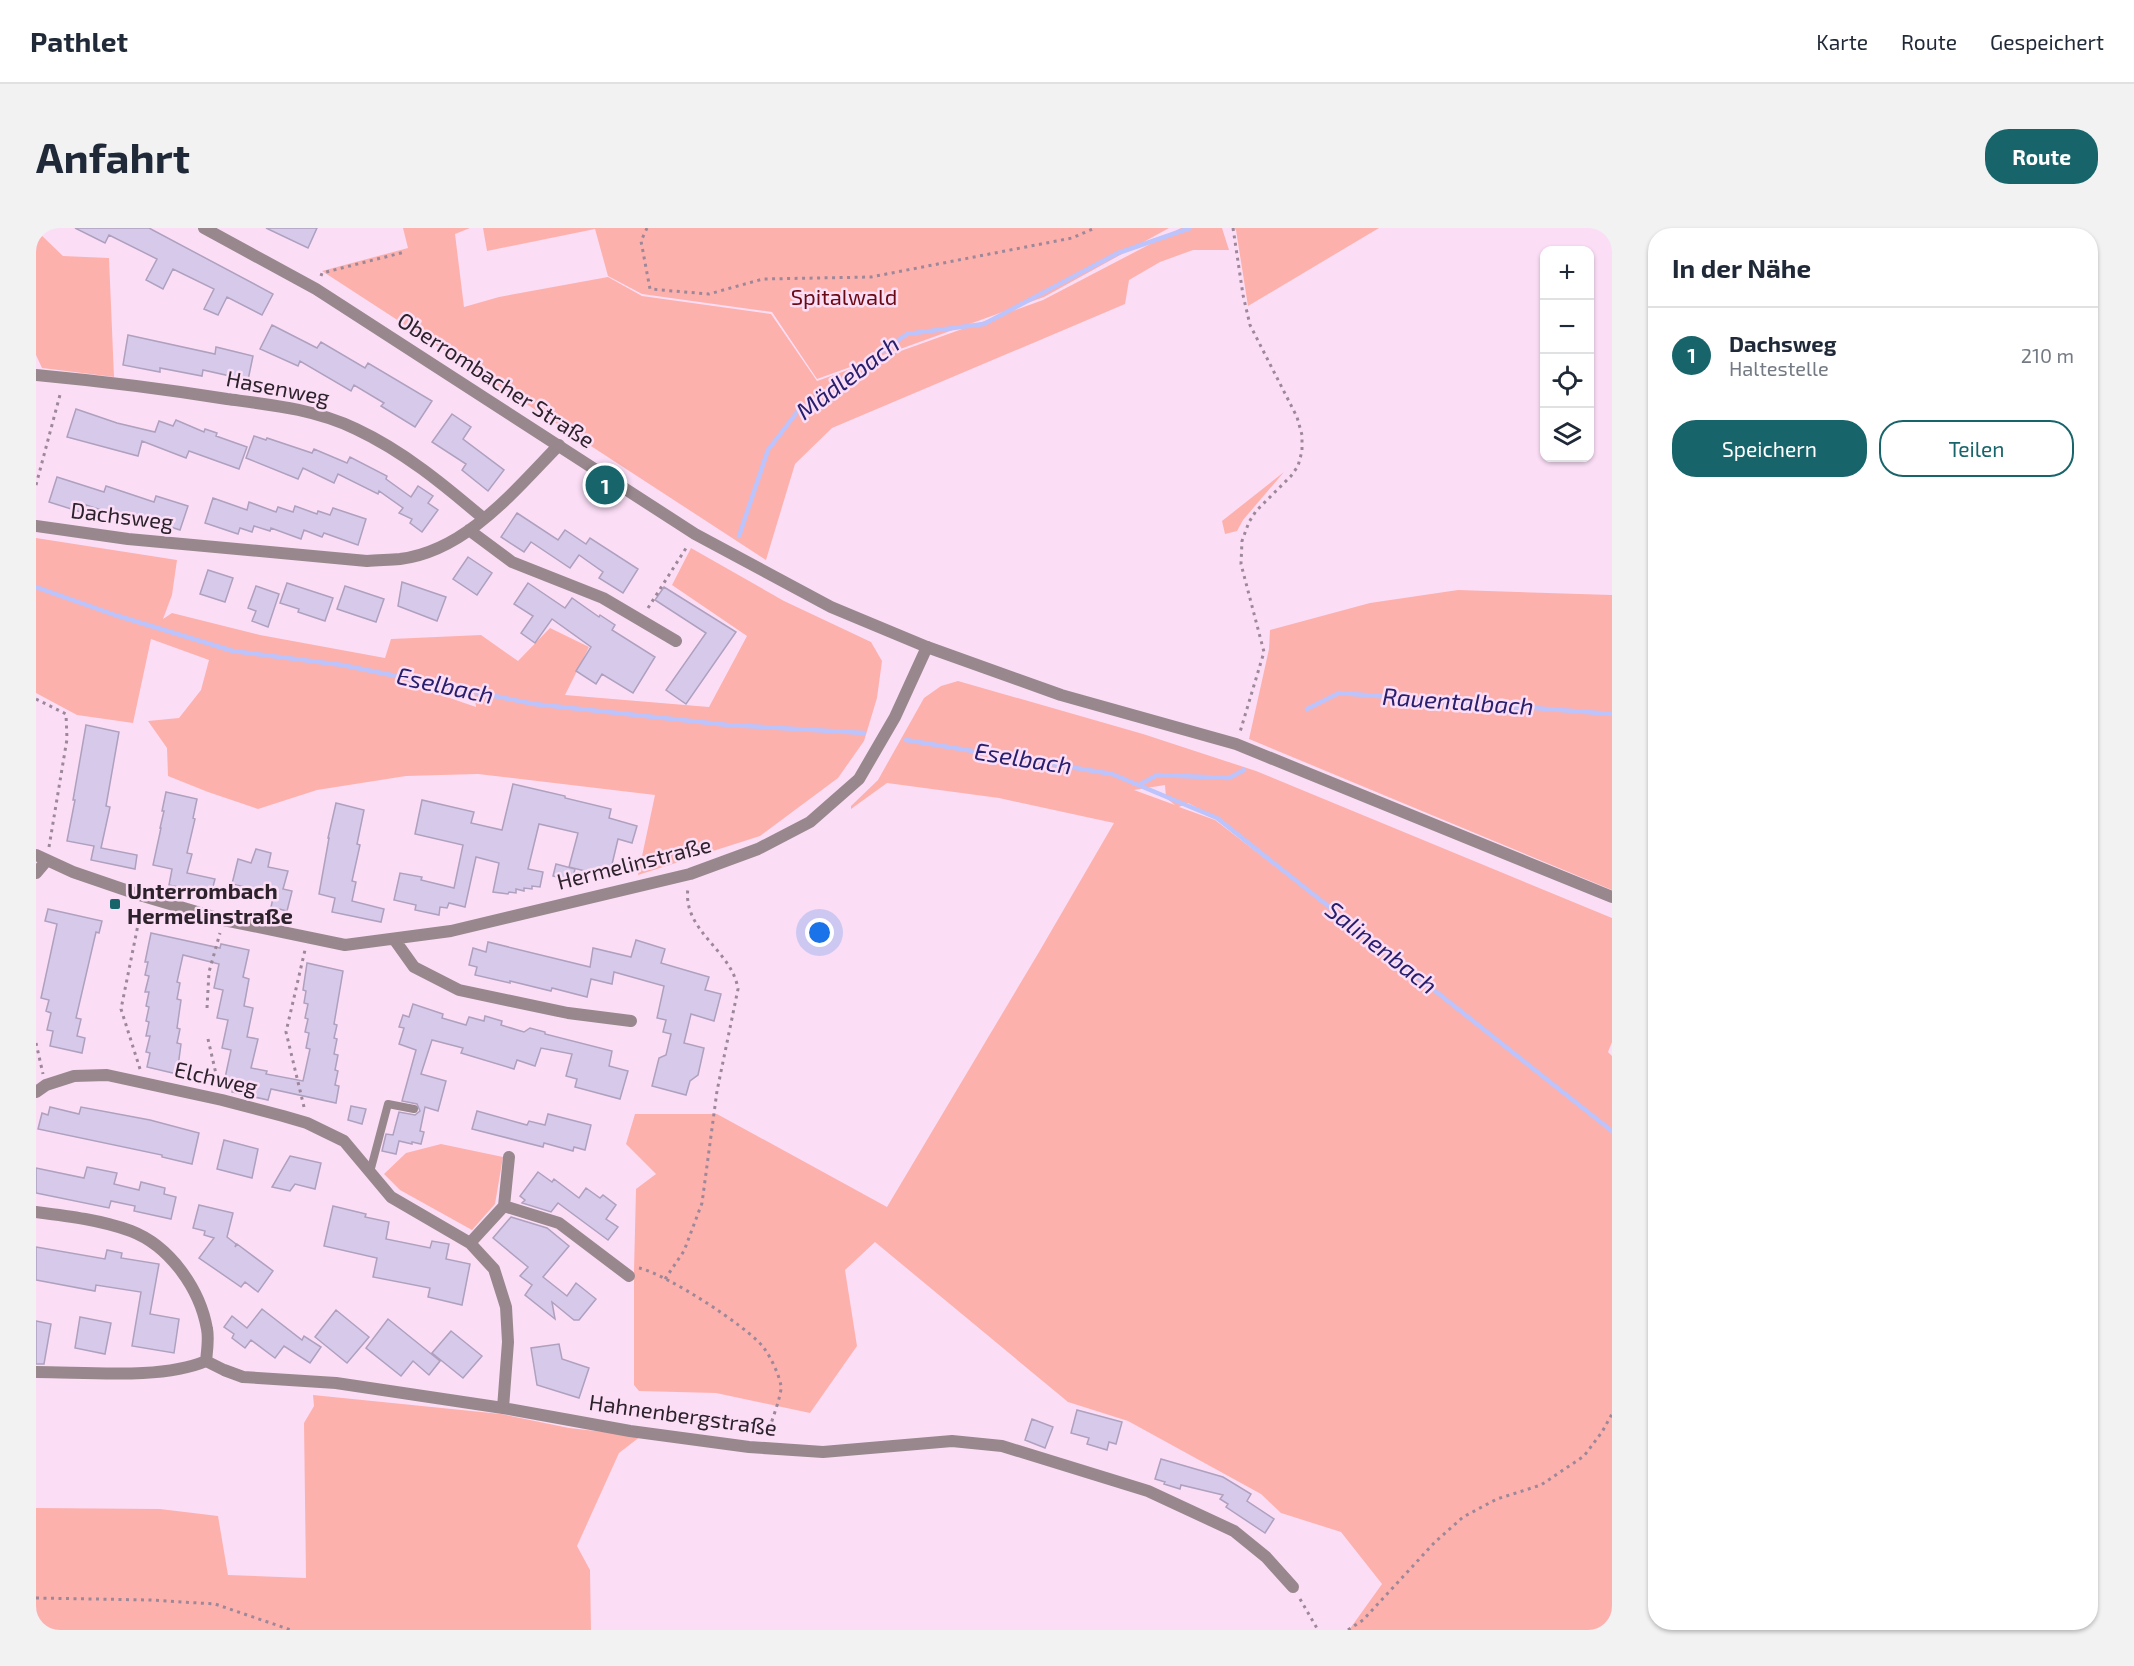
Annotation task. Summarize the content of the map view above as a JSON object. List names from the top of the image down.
{
  "streets": {
    "street": [
      "Oberrombacher Straße",
      "Hasenweg",
      "Dachsweg",
      "Hermelinstraße",
      "Elchweg",
      "Hahnenbergstraße"
    ]
  },
  "crossings": [
    ["Oberrombacher Straße", "Dachsweg"],
    ["Oberrombacher Straße", "Hermelinstraße"],
    ["Hasenweg", "Dachsweg"],
    ["Elchweg", "Hahnenbergstraße"]
  ],
  "water": [
    "Mädlebach",
    "Eselbach",
    "Rauentalbach",
    "Salinenbach"
  ],
  "parks": ["Spitalwald"],
  "places": {
    "transit": ["Unterrombach Hermelinstraße"]
  },
  "page": {
    "header": "Pathlet",
    "nav": ["Karte", "Route", "Gespeichert"],
    "buttons": [
      "Route",
      ["Speichern", "Teilen"]
    ],
    "title": "Anfahrt",
    "heading": "In der Nähe",
    "map_buttons": ["+", "−"],
    "list": [
      {
        "mark": "1",
        "name": "Dachsweg",
        "note": "Haltestelle",
        "value": "210 m"
      }
    ],
    "pins": "1"
  }
}
